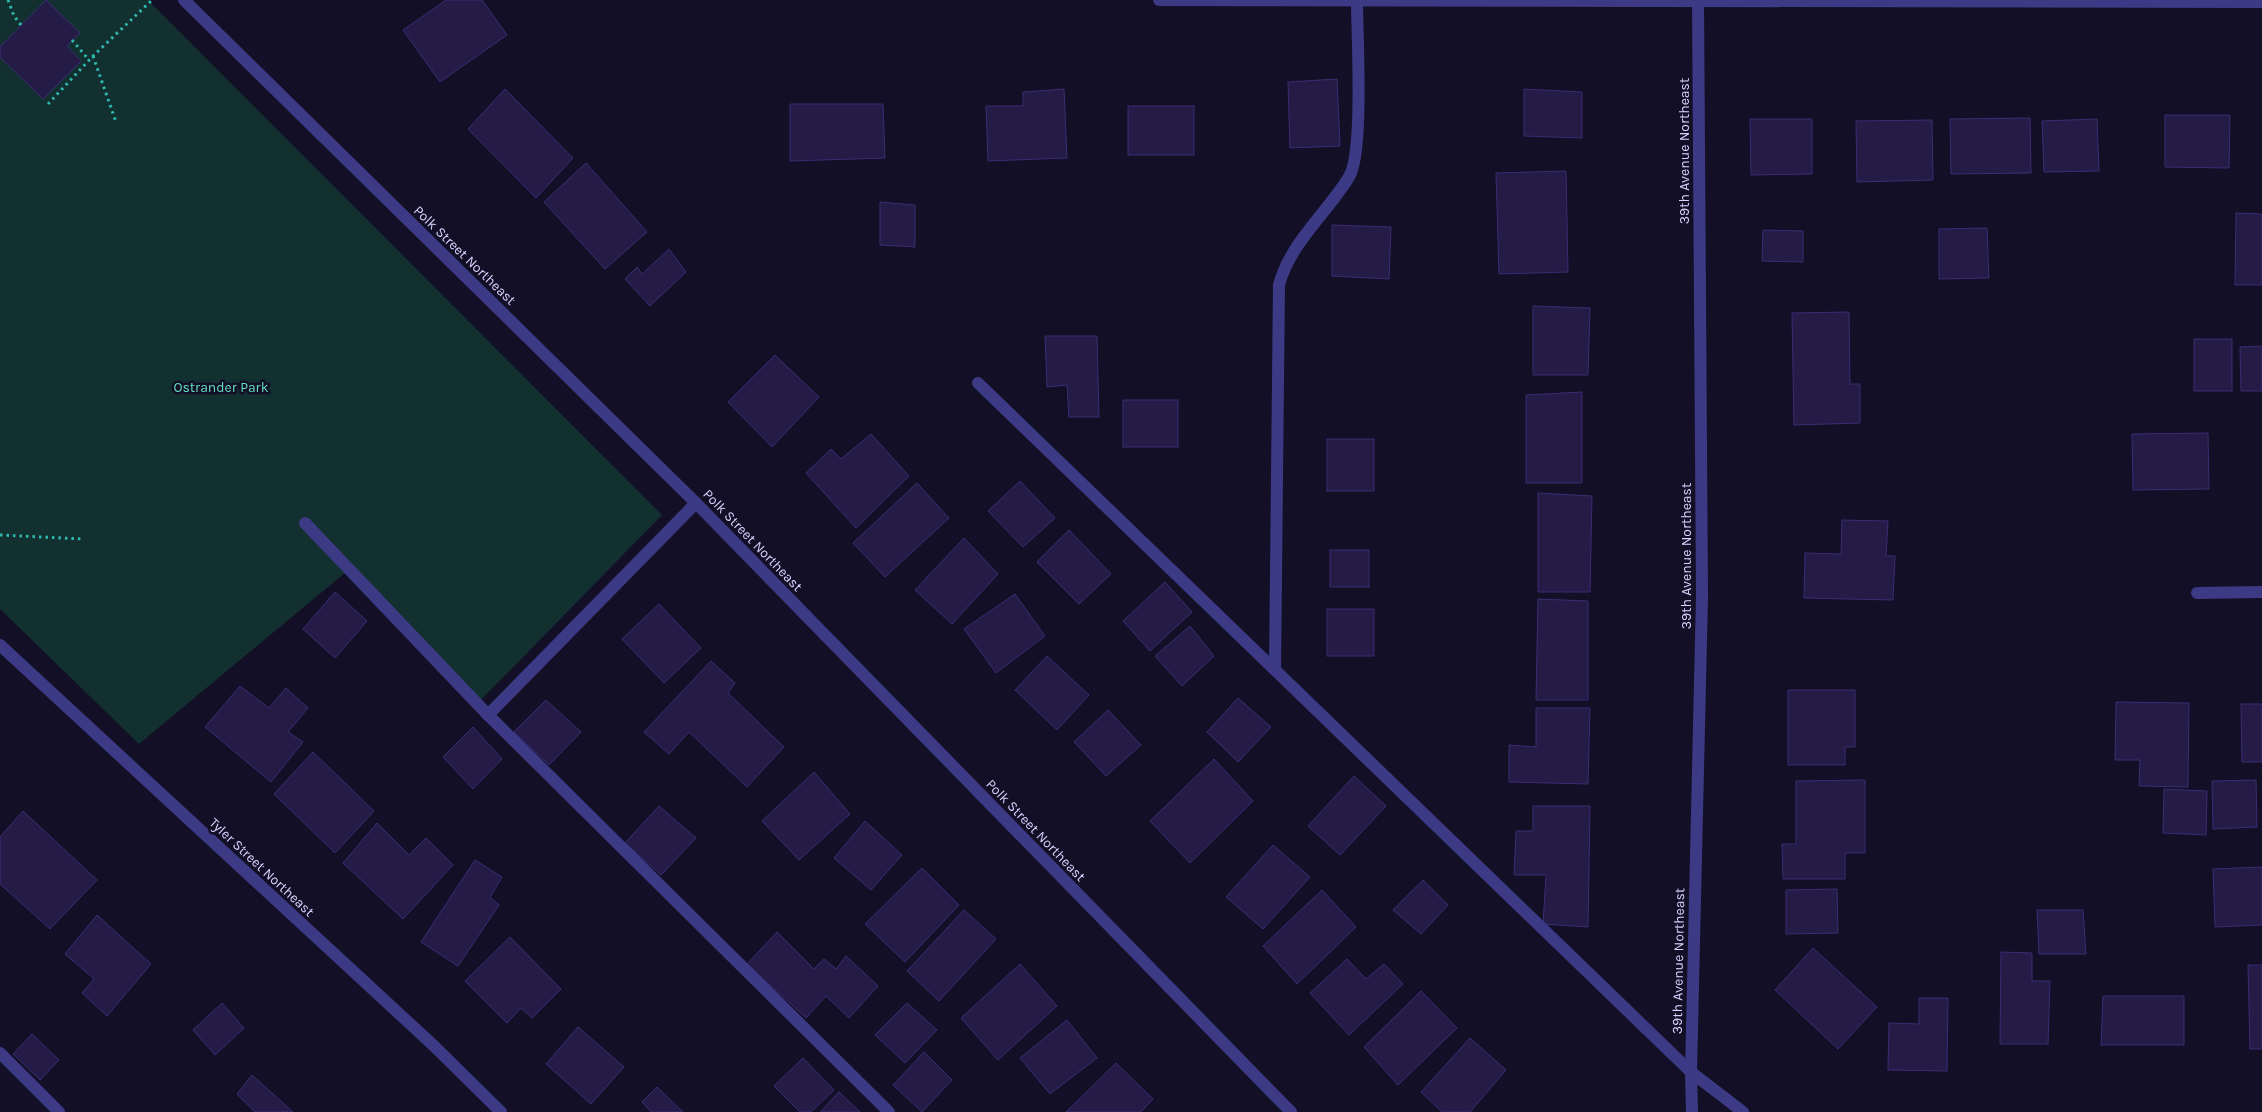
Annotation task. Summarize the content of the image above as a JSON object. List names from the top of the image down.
{
  "streets": {
    "street": ["39th Avenue Northeast", "Polk Street Northeast", "Tyler Street Northeast"]
  },
  "parks": ["Ostrander Park"]
}
